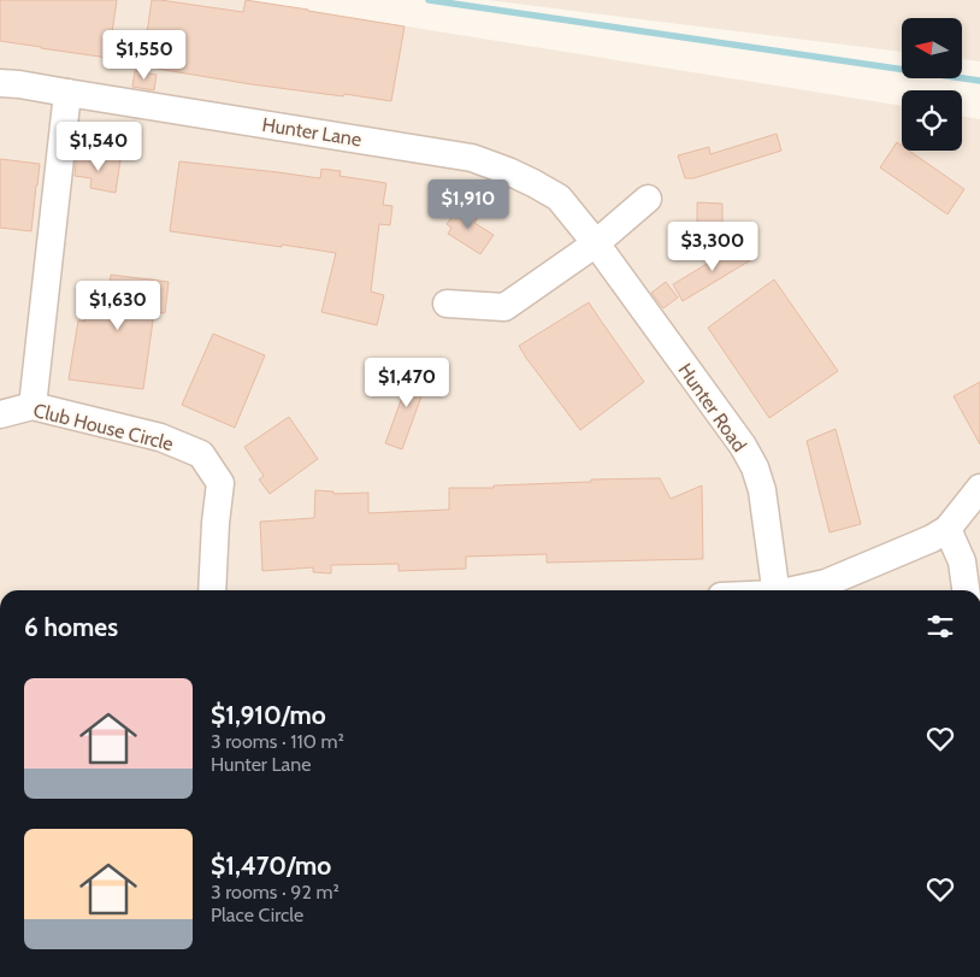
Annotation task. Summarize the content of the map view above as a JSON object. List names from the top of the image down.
{
  "streets": {
    "street": ["Hunter Lane", "Hunter Road", "Club House Circle"]
  },
  "crossings": [
    ["Hunter Lane", "Hunter Road"]
  ],
  "north": "left",
  "page": {
    "price": [
      "$1,550",
      "$1,540",
      "$1,910",
      "$3,300",
      "$1,630",
      "$1,470"
    ],
    "heading": "6 homes",
    "list": [
      {
        "name": "$1,910/mo",
        "note": "3 rooms · 110 m² · Hunter Lane"
      },
      {
        "name": "$1,470/mo",
        "note": "3 rooms · 92 m² · Place Circle"
      }
    ]
  }
}
